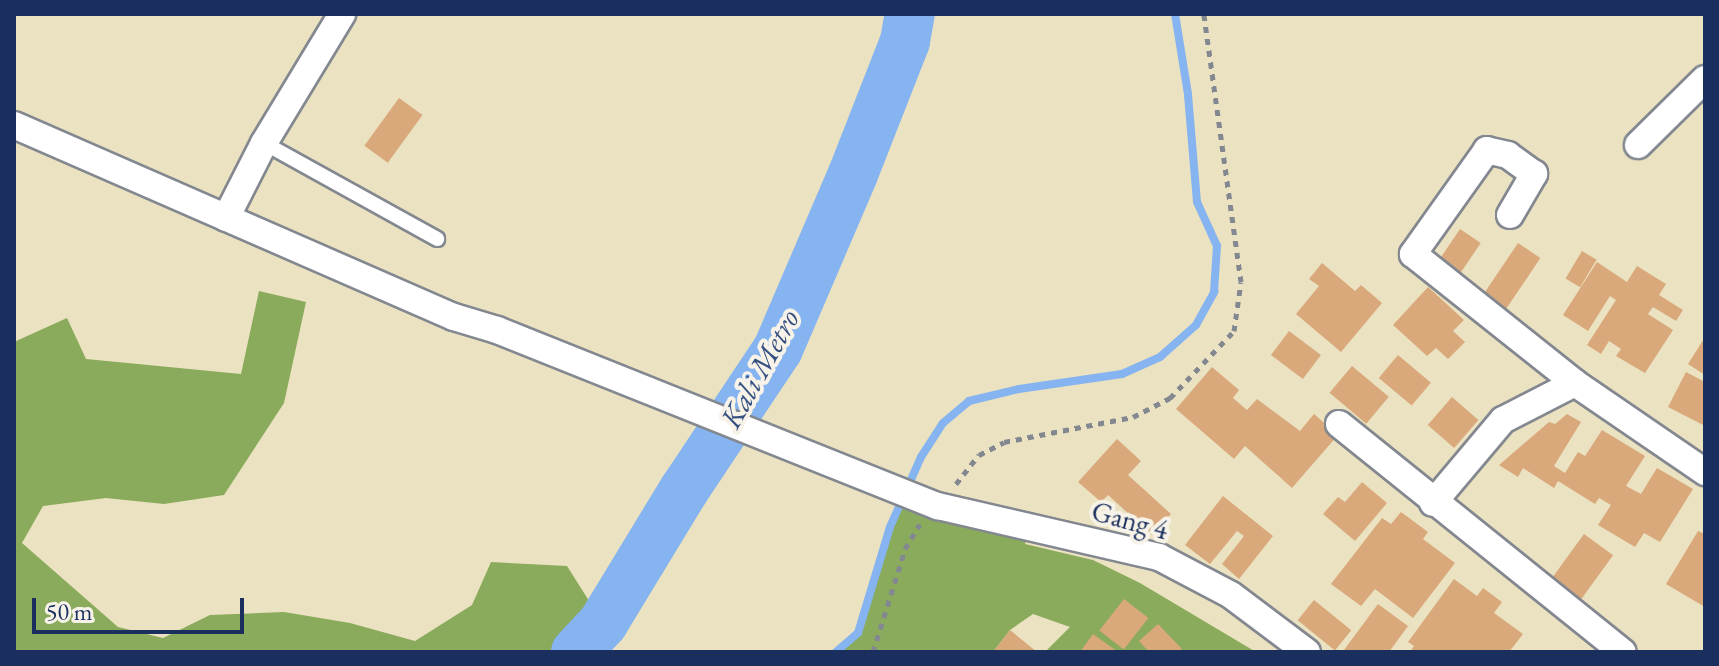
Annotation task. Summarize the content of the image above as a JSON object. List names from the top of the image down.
{
  "streets": {
    "street": ["Gang 4"]
  },
  "water": ["Kali Metro"],
  "scale_bar": "50 m"
}
